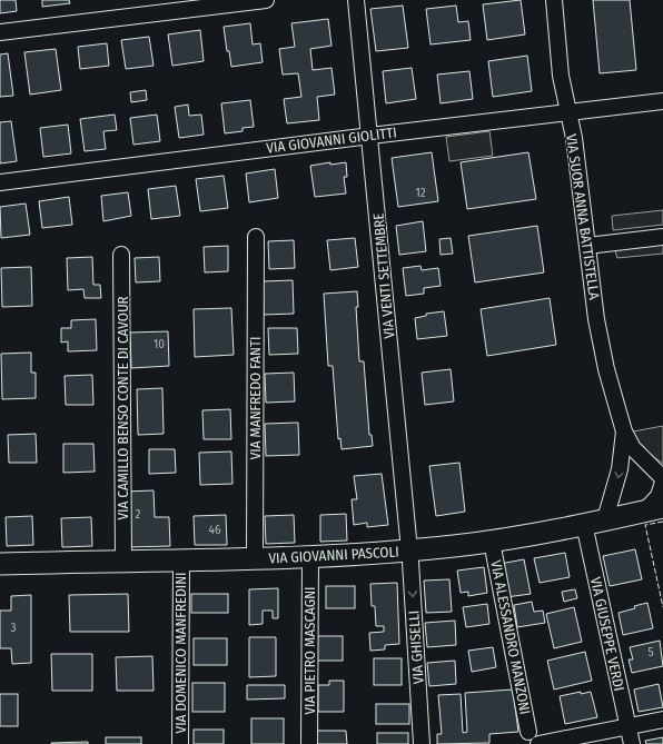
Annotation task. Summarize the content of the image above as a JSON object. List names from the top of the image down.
{
  "streets": {
    "street": [
      "VIA GIOVANNI GIOLITTI",
      "VIA SUOR ANNA BATTISTELLA",
      "VIA VENTI SETTEMBRE",
      "VIA MANFREDO FANTI",
      "VIA CAMILLO BENSO CONTE DI CAVOUR",
      "VIA GIOVANNI PASCOLI",
      "VIA GIUSEPPE VERDI",
      "VIA ALESSANDRO MANZONI",
      "VIA GHISELLI",
      "VIA PIETRO MASCAGNI",
      "VIA DOMENICO MANFREDINI"
    ]
  },
  "crossings": [
    ["VIA GIOVANNI GIOLITTI", "VIA SUOR ANNA BATTISTELLA"],
    ["VIA GIOVANNI GIOLITTI", "VIA VENTI SETTEMBRE"],
    ["VIA VENTI SETTEMBRE", "VIA GIOVANNI PASCOLI"],
    ["VIA VENTI SETTEMBRE", "VIA GHISELLI"],
    ["VIA MANFREDO FANTI", "VIA GIOVANNI PASCOLI"],
    ["VIA CAMILLO BENSO CONTE DI CAVOUR", "VIA GIOVANNI PASCOLI"],
    ["VIA GIOVANNI PASCOLI", "VIA GIUSEPPE VERDI"],
    ["VIA GIOVANNI PASCOLI", "VIA ALESSANDRO MANZONI"],
    ["VIA GIOVANNI PASCOLI", "VIA GHISELLI"],
    ["VIA GIOVANNI PASCOLI", "VIA PIETRO MASCAGNI"],
    ["VIA GIOVANNI PASCOLI", "VIA DOMENICO MANFREDINI"]
  ],
  "one_way": ["VIA GHISELLI"],
  "house_numbers": [
    "12",
    "10",
    "2",
    "46",
    "3",
    "5"
  ]
}
